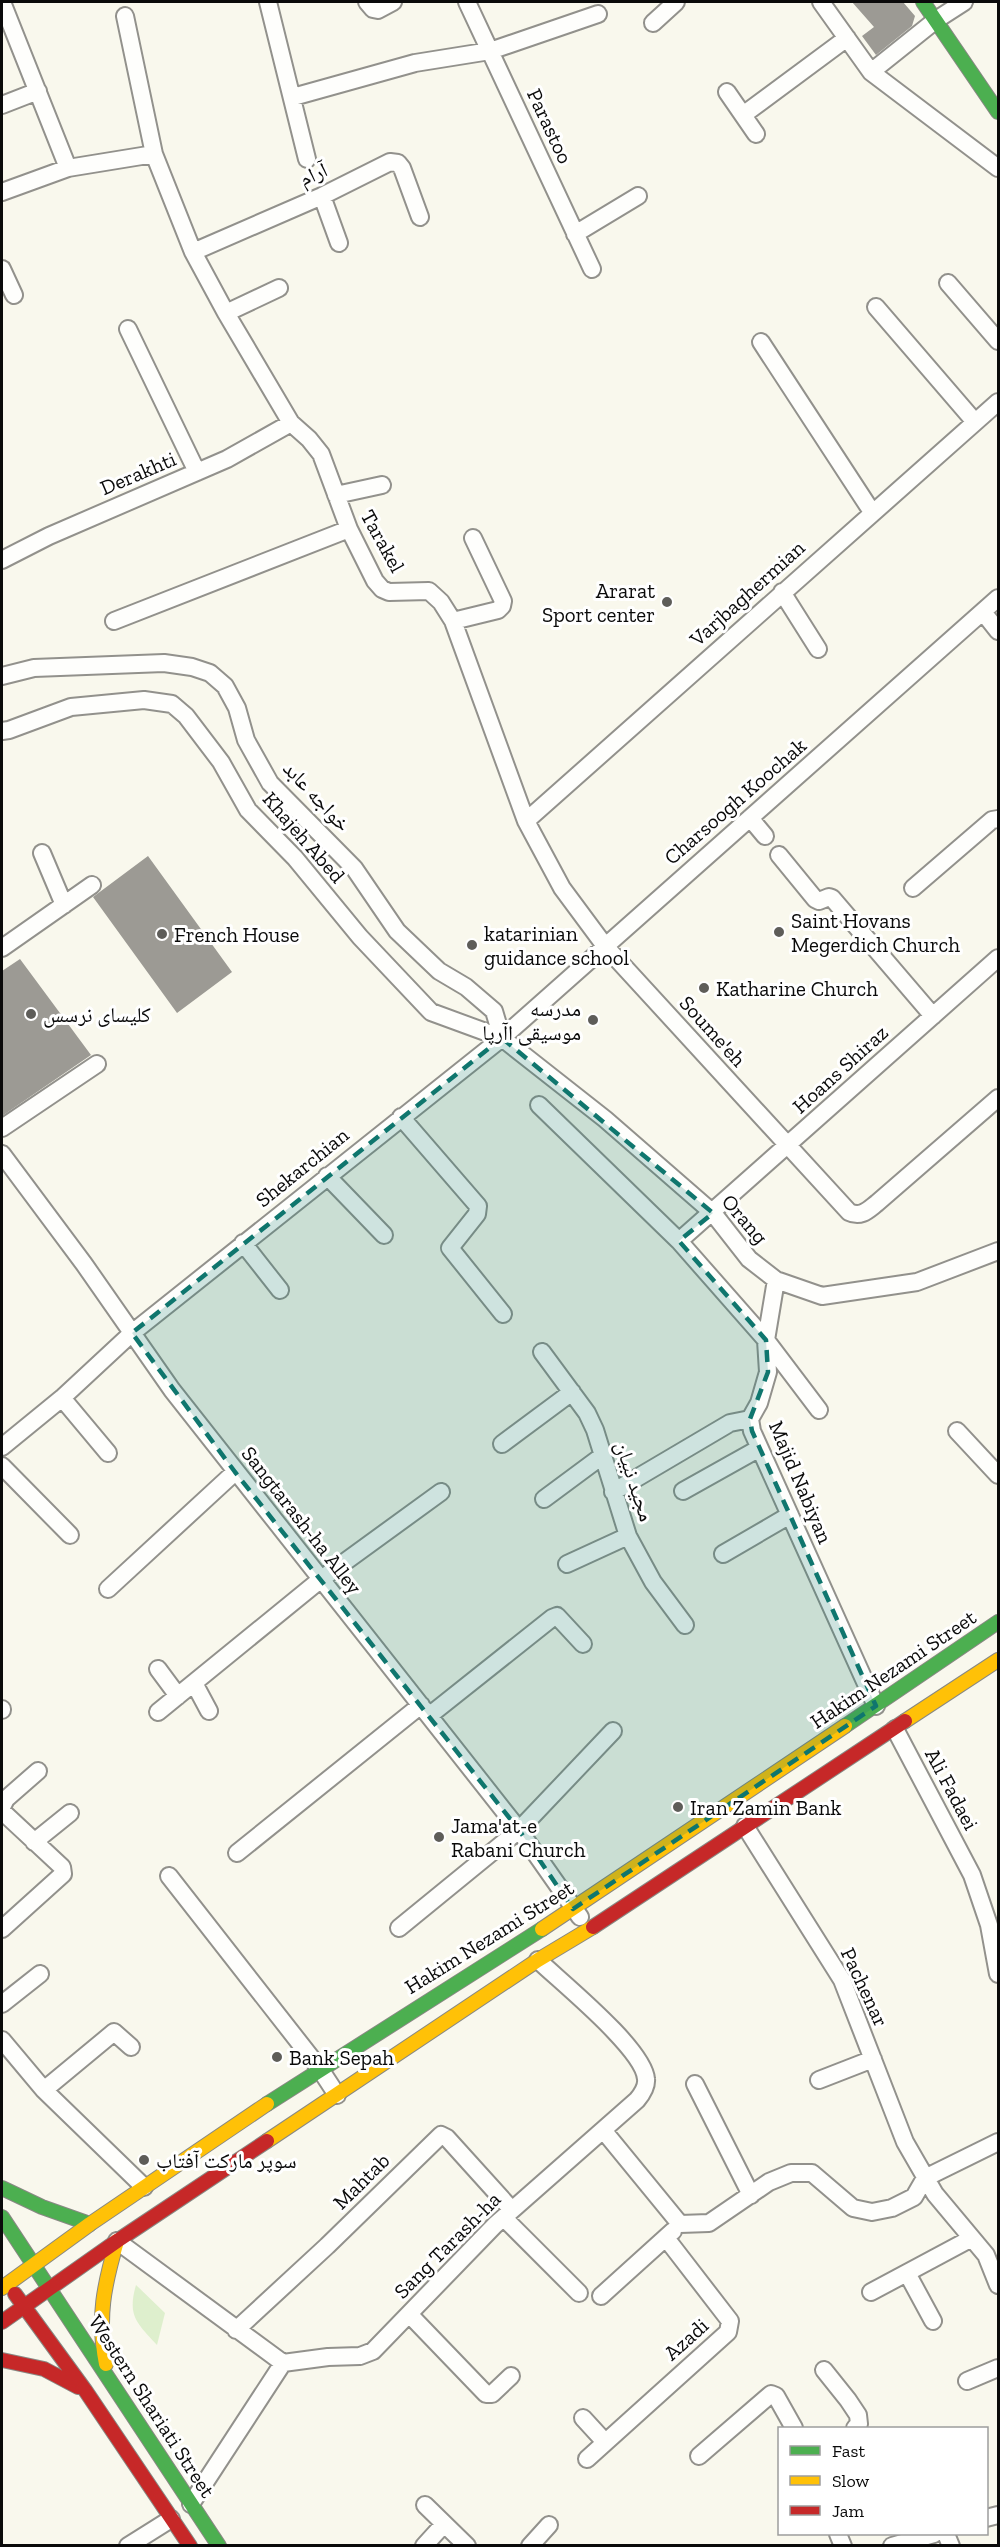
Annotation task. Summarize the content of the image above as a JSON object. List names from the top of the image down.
{
  "streets": {
    "main road": ["Hakim Nezami Street", "Western Shariati Street"],
    "street": [
      "Parastoo",
      "آرام",
      "Derakhti",
      "Tarakel",
      "Varjbaghermian",
      "خواجه عابد",
      "Charsoogh Koochak",
      "Khajeh Abed",
      "Soume'eh",
      "Hoans Shiraz",
      "Shekarchian",
      "Orang",
      "مجید نبیان",
      "Majid Nabiyan",
      "Sangtarash-ha Alley",
      "Ali Fadaei",
      "Pachenar",
      "Mahtab",
      "Sang Tarash-ha",
      "Azadi"
    ]
  },
  "crossings": [
    ["آرام", "Tarakel"],
    ["Derakhti", "Tarakel"],
    ["Tarakel", "Varjbaghermian"],
    ["Tarakel", "Charsoogh Koochak"],
    ["Tarakel", "Soume'eh"],
    ["خواجه عابد", "Charsoogh Koochak"],
    ["خواجه عابد", "Khajeh Abed"],
    ["خواجه عابد", "Shekarchian"],
    ["خواجه عابد", "Orang"],
    ["Charsoogh Koochak", "Khajeh Abed"],
    ["Charsoogh Koochak", "Soume'eh"],
    ["Charsoogh Koochak", "Shekarchian"],
    ["Charsoogh Koochak", "Orang"],
    ["Khajeh Abed", "Shekarchian"],
    ["Khajeh Abed", "Orang"],
    ["Soume'eh", "Hoans Shiraz"],
    ["Hoans Shiraz", "Orang"],
    ["Shekarchian", "Orang"],
    ["Shekarchian", "Sangtarash-ha Alley"],
    ["مجید نبیان", "Majid Nabiyan"],
    ["Majid Nabiyan", "Hakim Nezami Street"],
    ["Sangtarash-ha Alley", "Hakim Nezami Street"],
    ["Hakim Nezami Street", "Western Shariati Street"],
    ["Mahtab", "Sang Tarash-ha"]
  ],
  "places": [
    "Ararat Sport center",
    "Saint Hovans Megerdich Church",
    "French House",
    "katarinian guidance school",
    "Katharine Church",
    "کلیسای نرسس",
    "مدرسه موسیقی اآرپا",
    "Iran Zamin Bank",
    "Jama'at-e Rabani Church",
    "Bank Sepah",
    "سوپر مارکت آفتاب"
  ],
  "legend": ["Fast", "Slow", "Jam"]
}
